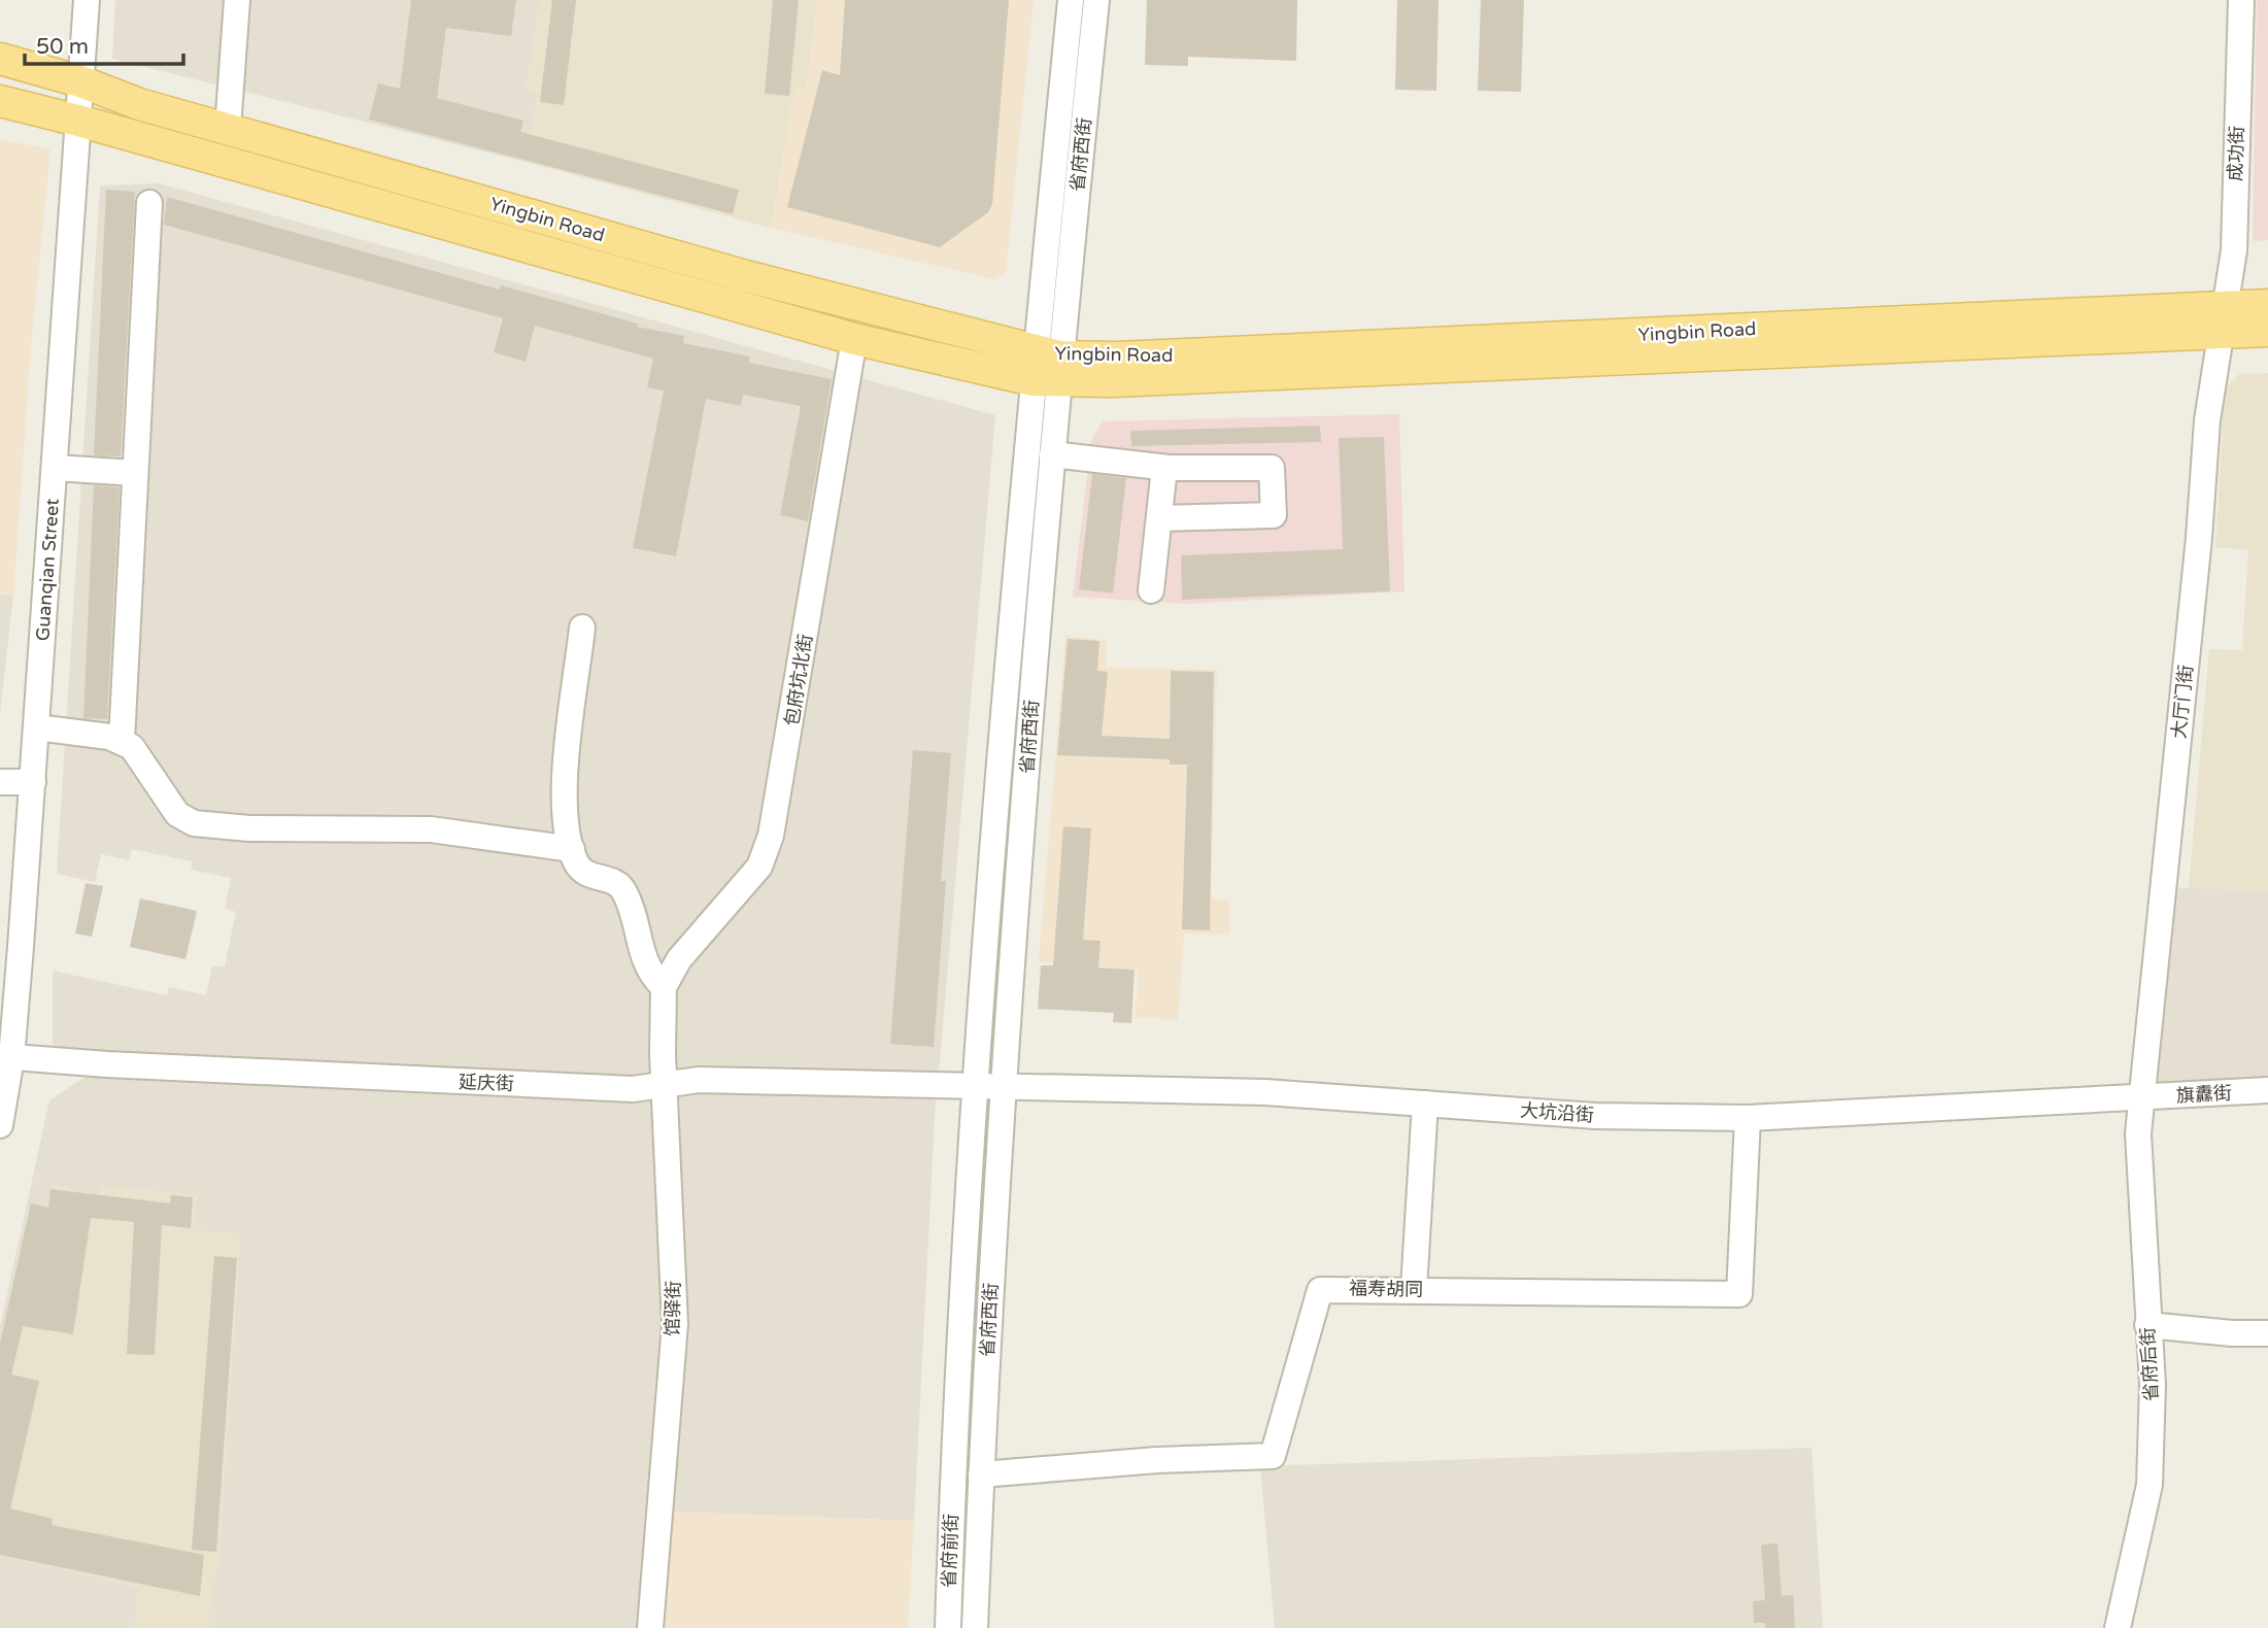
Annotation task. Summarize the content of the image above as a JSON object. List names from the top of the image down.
{
  "streets": {
    "main road": ["Yingbin Road"],
    "street": [
      "成功街",
      "省府西街",
      "Guanqian Street",
      "包府坑北街",
      "大厅门街",
      "延庆街",
      "旗纛街",
      "大坑沿街",
      "福寿胡同",
      "馆驿街",
      "省府后街",
      "省府前街"
    ]
  },
  "crossings": [
    ["成功街", "Yingbin Road"],
    ["成功街", "大厅门街"],
    ["省府西街", "Yingbin Road"],
    ["省府西街", "延庆街"],
    ["省府西街", "大坑沿街"],
    ["省府西街", "福寿胡同"],
    ["省府西街", "省府前街"],
    ["Yingbin Road", "Guanqian Street"],
    ["Yingbin Road", "包府坑北街"],
    ["Yingbin Road", "大厅门街"],
    ["Guanqian Street", "延庆街"],
    ["包府坑北街", "馆驿街"],
    ["大厅门街", "旗纛街"],
    ["大厅门街", "大坑沿街"],
    ["大厅门街", "省府后街"],
    ["延庆街", "大坑沿街"],
    ["延庆街", "馆驿街"],
    ["旗纛街", "大坑沿街"],
    ["旗纛街", "省府后街"],
    ["大坑沿街", "福寿胡同"],
    ["大坑沿街", "省府后街"],
    ["福寿胡同", "省府前街"]
  ],
  "scale_bar": "50 m"
}
